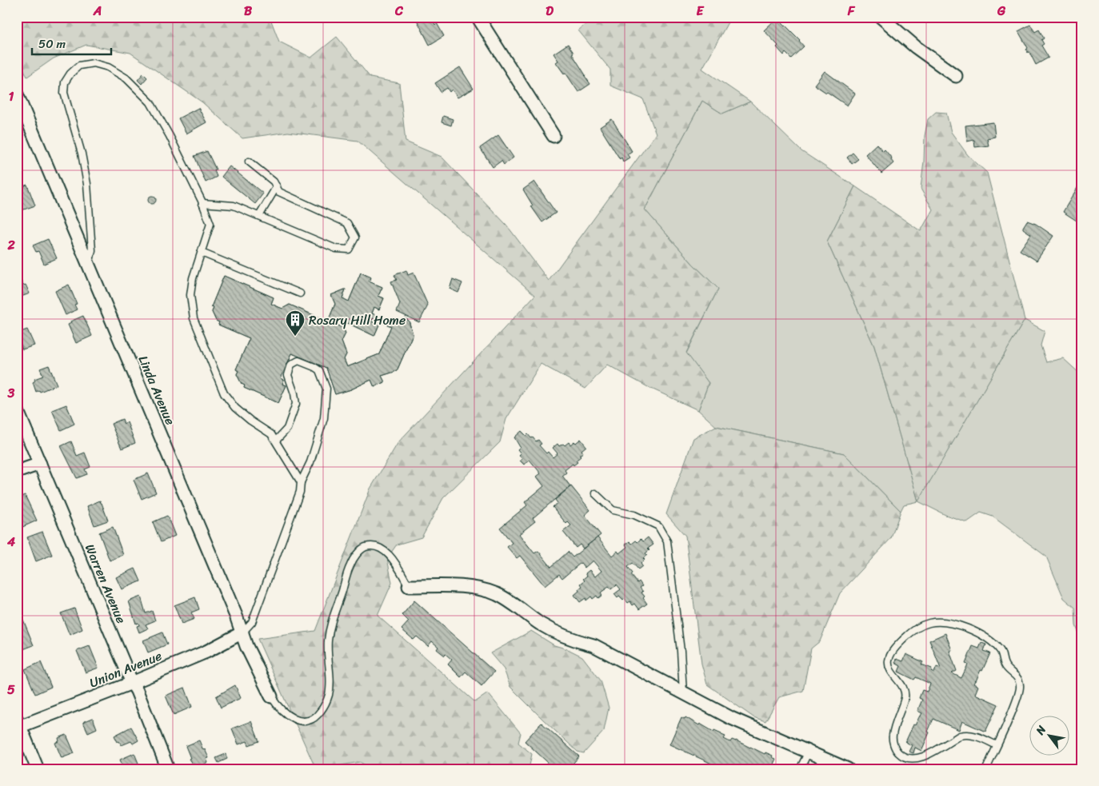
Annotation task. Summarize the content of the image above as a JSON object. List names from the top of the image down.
{
  "streets": {
    "street": ["Linda Avenue", "Warren Avenue", "Union Avenue"]
  },
  "crossings": [
    ["Linda Avenue", "Union Avenue"],
    ["Warren Avenue", "Union Avenue"]
  ],
  "places": {
    "building": ["Rosary Hill Home"]
  },
  "scale_bar": "50 m",
  "north": "top left",
  "grid": {
    "columns": [
      "A",
      "B",
      "C",
      "D",
      "E",
      "F",
      "G"
    ],
    "rows": [
      "1",
      "2",
      "3",
      "4",
      "5"
    ]
  }
}
